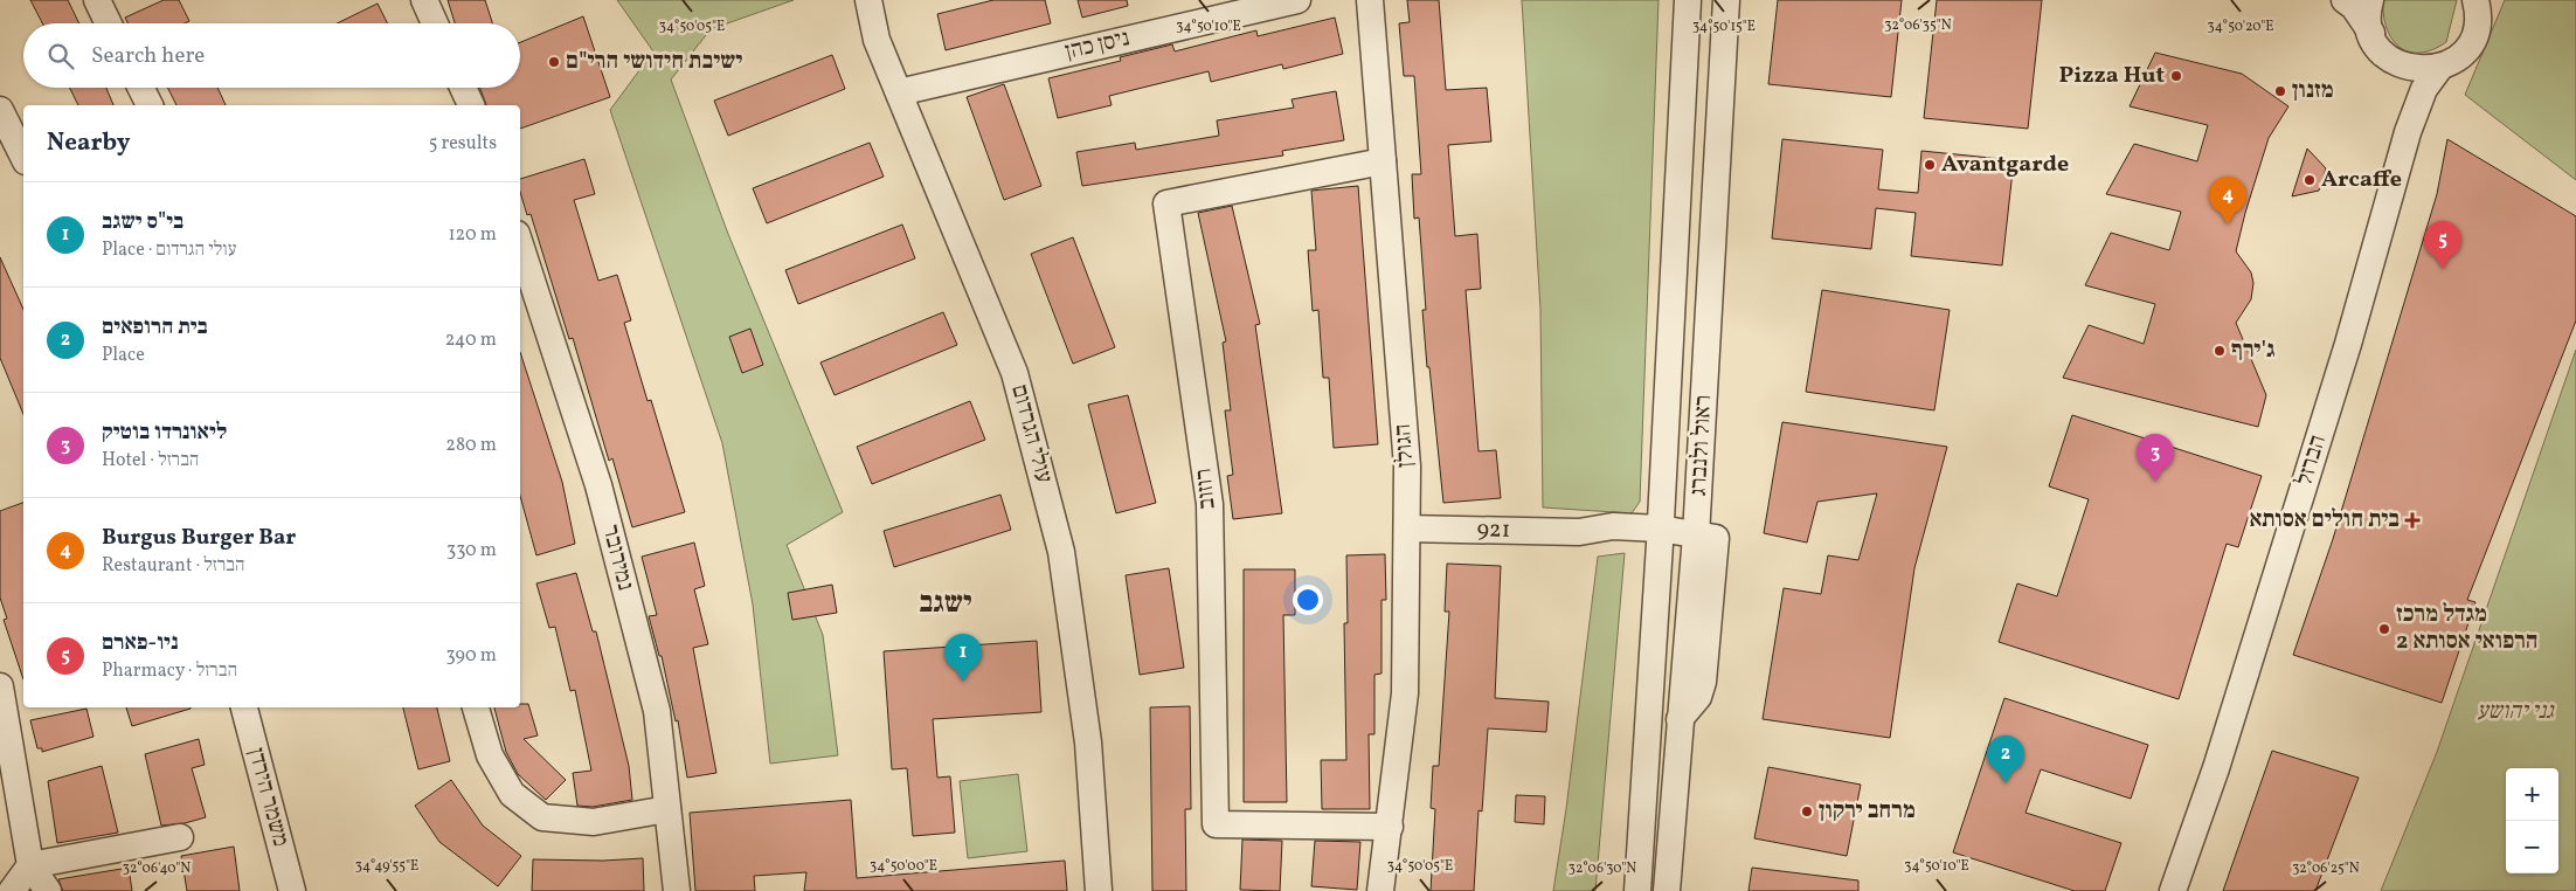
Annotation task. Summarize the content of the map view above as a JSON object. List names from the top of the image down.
{
  "streets": {
    "street": [
      "ניסן כהן",
      "עולי הגרדום",
      "הגולן",
      "ראול ולנברג",
      "הברזל",
      "רוזוב",
      "921",
      "נמירובר",
      "משמר הירדן"
    ]
  },
  "crossings": [
    ["ניסן כהן", "עולי הגרדום"],
    ["הגולן", "רוזוב"],
    ["הגולן", "921"],
    ["ראול ולנברג", "921"]
  ],
  "districts": ["ישגב"],
  "parks": ["גני יהושע"],
  "places": {
    "other": [
      "ישיבת חידושי הרי\"ם",
      "Pizza Hut",
      "מזנון",
      "Avantgarde",
      "Arcaffe",
      "ג'ירף",
      "מגדל מרכז הרפואי אסותא 2",
      "מרחב ירקון"
    ],
    "health": ["בית חולים אסותא"]
  },
  "page": {
    "search": "Search here",
    "heading": ["Nearby", "5 results"],
    "pins": [
      "4",
      "5",
      "3",
      "1",
      "2"
    ],
    "list": [
      {
        "mark": "1",
        "name": "בי\"ס ישגב",
        "note": "Place · עולי הגרדום",
        "value": "120 m"
      },
      {
        "mark": "2",
        "name": "בית הרופאים",
        "note": "Place",
        "value": "240 m"
      },
      {
        "mark": "3",
        "name": "ליאונרדו בוטיק",
        "note": "Hotel · הברזל",
        "value": "280 m"
      },
      {
        "mark": "4",
        "name": "Burgus Burger Bar",
        "note": "Restaurant · הברזל",
        "value": "330 m"
      },
      {
        "mark": "5",
        "name": "ניו-פארם",
        "note": "Pharmacy · הברזל",
        "value": "390 m"
      }
    ],
    "map_buttons": ["+", "−"]
  },
  "coordinates": [
    "32°06'35\"N",
    "34°50'05\"E",
    "34°50'10\"E",
    "34°50'15\"E",
    "34°50'20\"E",
    "34°49'55\"E",
    "34°50'00\"E",
    "32°06'40\"N",
    "32°06'30\"N",
    "32°06'25\"N"
  ]
}
